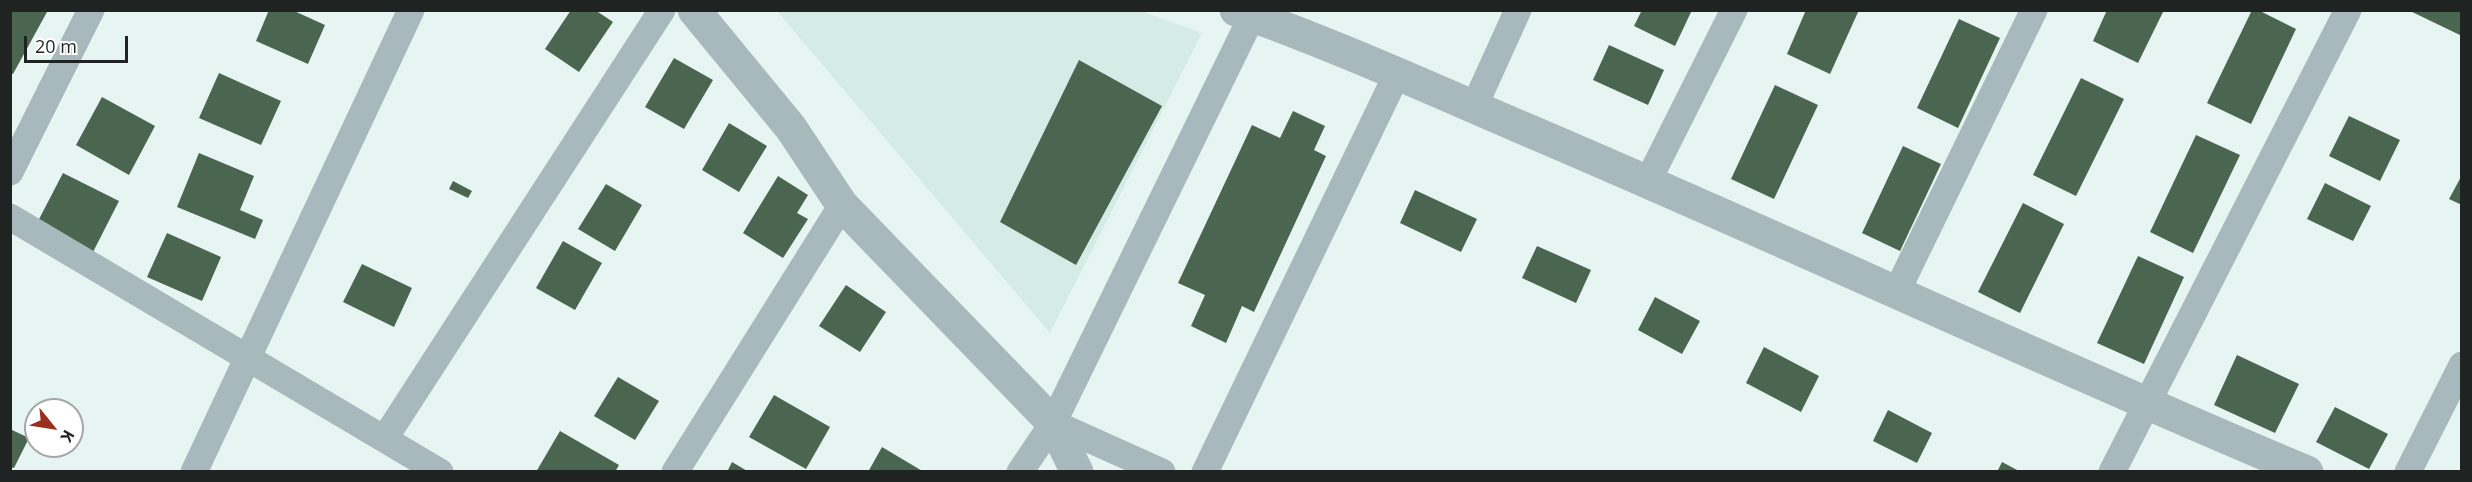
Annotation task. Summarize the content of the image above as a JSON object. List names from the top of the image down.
{
  "scale_bar": "20 m",
  "north": "bottom right"
}
